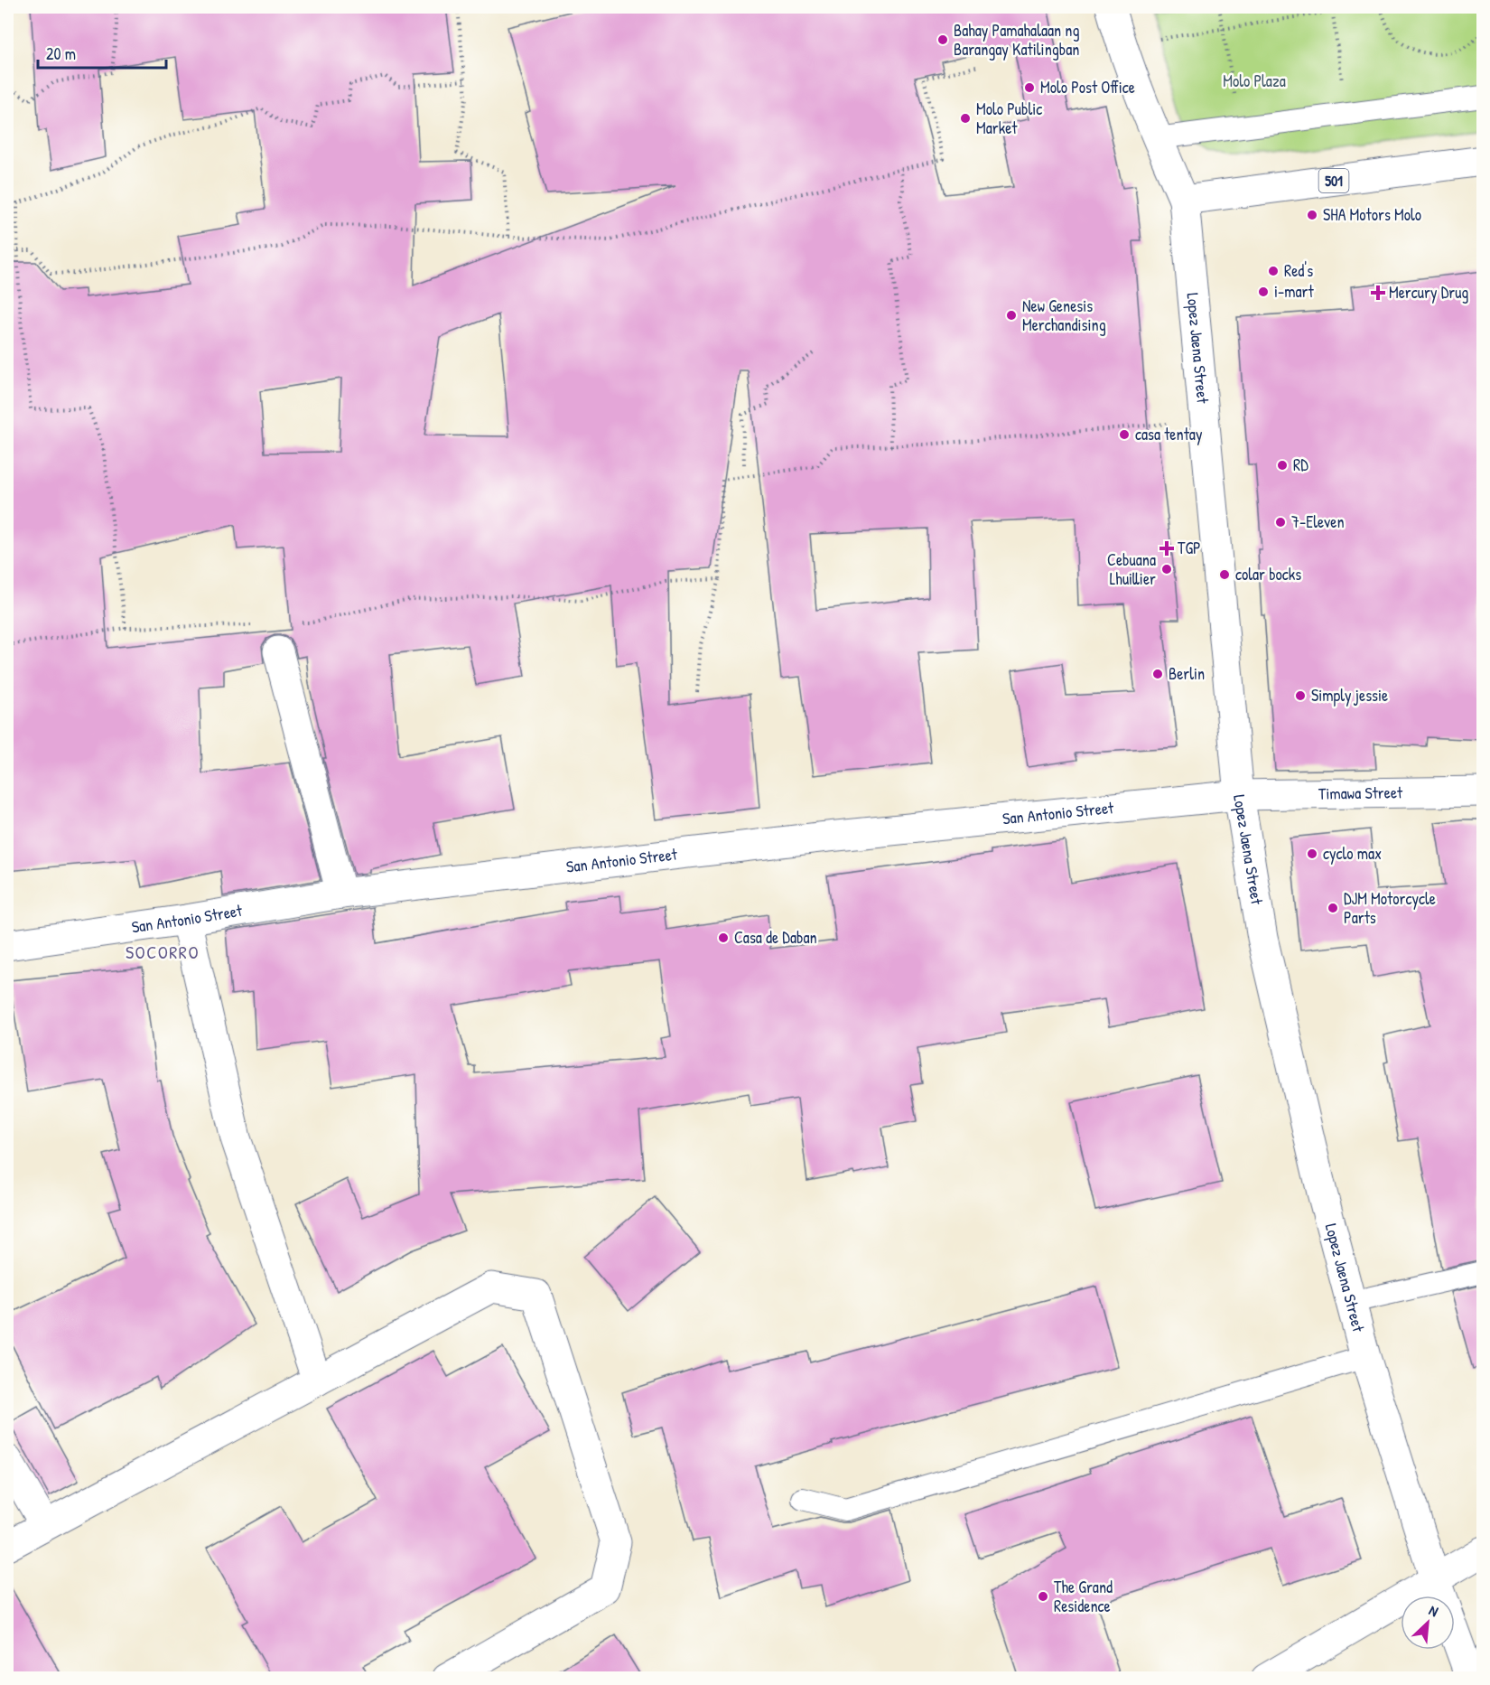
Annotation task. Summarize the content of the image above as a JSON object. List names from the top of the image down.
{
  "streets": {
    "street": [
      "501",
      "Lopez Jaena Street",
      "Timawa Street",
      "San Antonio Street"
    ]
  },
  "crossings": [
    ["501", "Lopez Jaena Street"],
    ["Lopez Jaena Street", "Timawa Street"],
    ["Lopez Jaena Street", "San Antonio Street"],
    ["Timawa Street", "San Antonio Street"]
  ],
  "districts": ["SOCORRO"],
  "parks": ["Molo Plaza"],
  "places": {
    "other": [
      "Bahay Pamahalaan ng Barangay Katilingban",
      "Molo Post Office",
      "Molo Public Market",
      "SHA Motors Molo",
      "Red's",
      "i-mart",
      "New Genesis Merchandising",
      "casa tentay",
      "RD",
      "7-Eleven",
      "Cebuana Lhuillier",
      "colar bocks",
      "Berlin",
      "Simply jessie",
      "cyclo max",
      "DJM Motorcycle Parts",
      "Casa de Daban",
      "The Grand Residence"
    ],
    "health": ["Mercury Drug", "TGP"]
  },
  "scale_bar": "20 m",
  "north": "top right"
}
